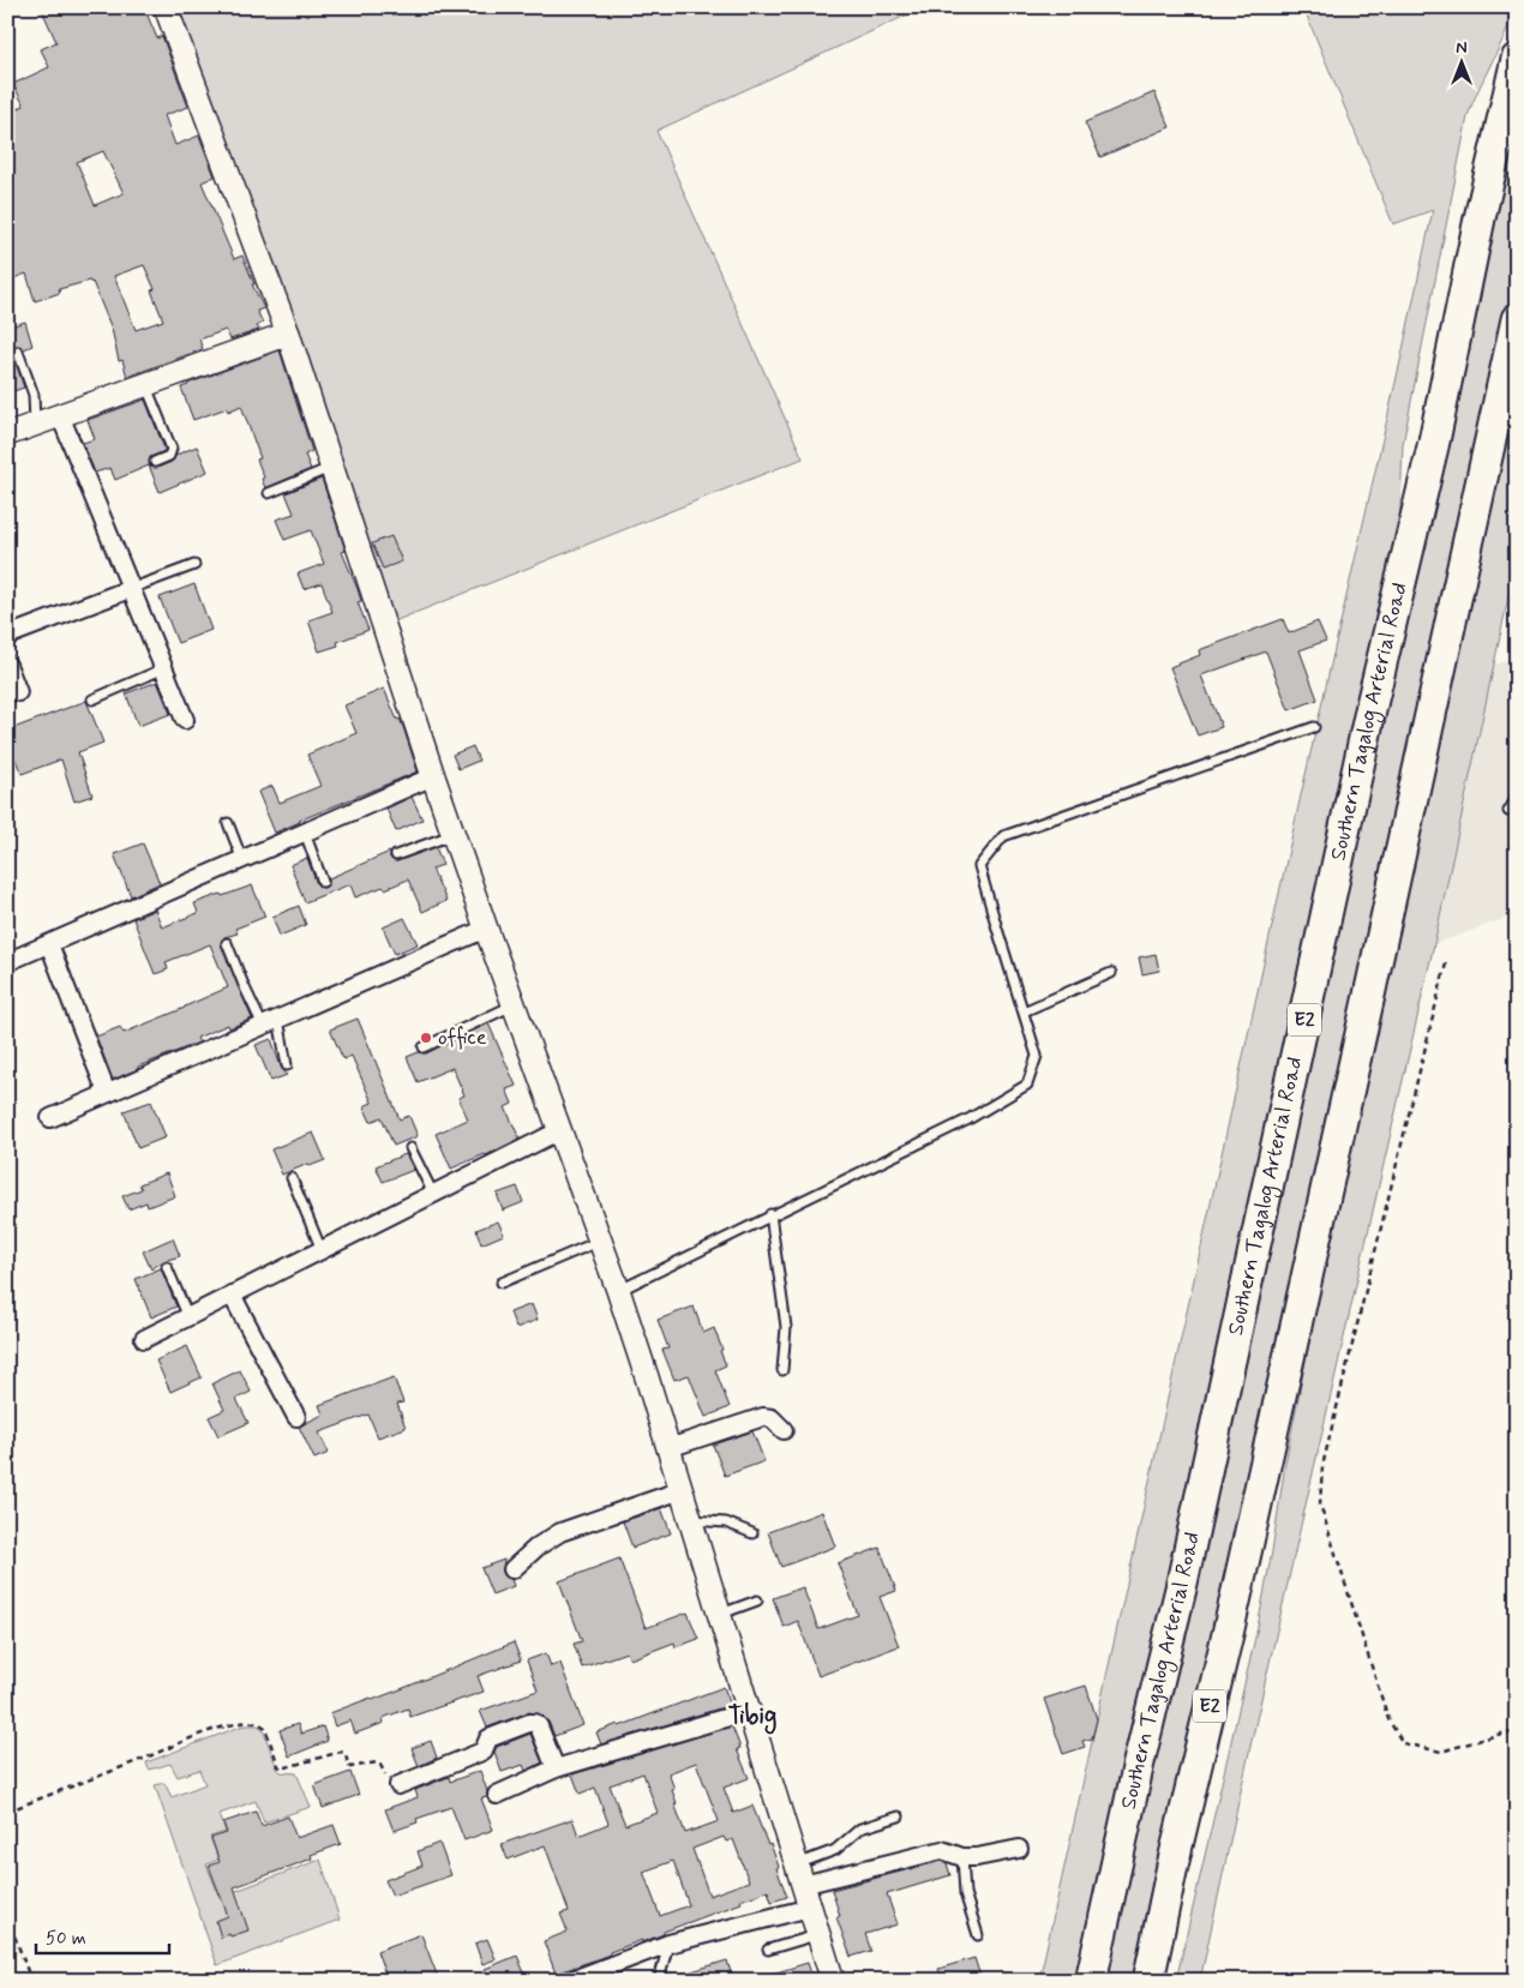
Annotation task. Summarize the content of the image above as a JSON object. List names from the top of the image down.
{
  "streets": {
    "highway": ["Southern Tagalog Arterial Road", "E2"]
  },
  "districts": ["Tibig"],
  "places": ["office"],
  "scale_bar": "50 m",
  "north": "top"
}
